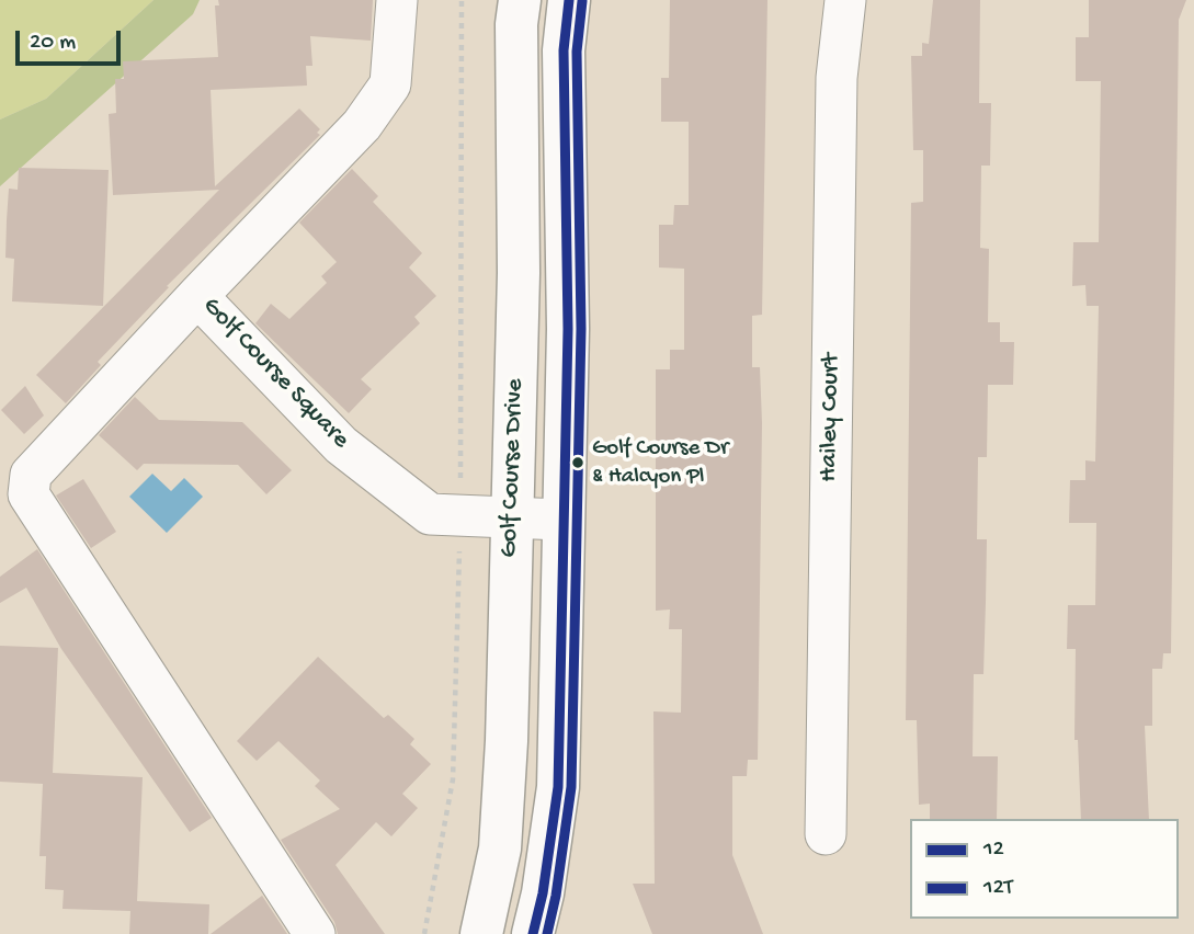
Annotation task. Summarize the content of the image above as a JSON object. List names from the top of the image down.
{
  "streets": {
    "street": ["Golf Course Square", "Hailey Court", "Golf Course Drive"]
  },
  "crossings": [
    ["Golf Course Square", "Golf Course Drive"]
  ],
  "places": ["Golf Course Dr & Halcyon Pl"],
  "lines": ["transit line 12", "transit line 12T"],
  "legend": ["12", "12T"],
  "scale_bar": "20 m"
}
